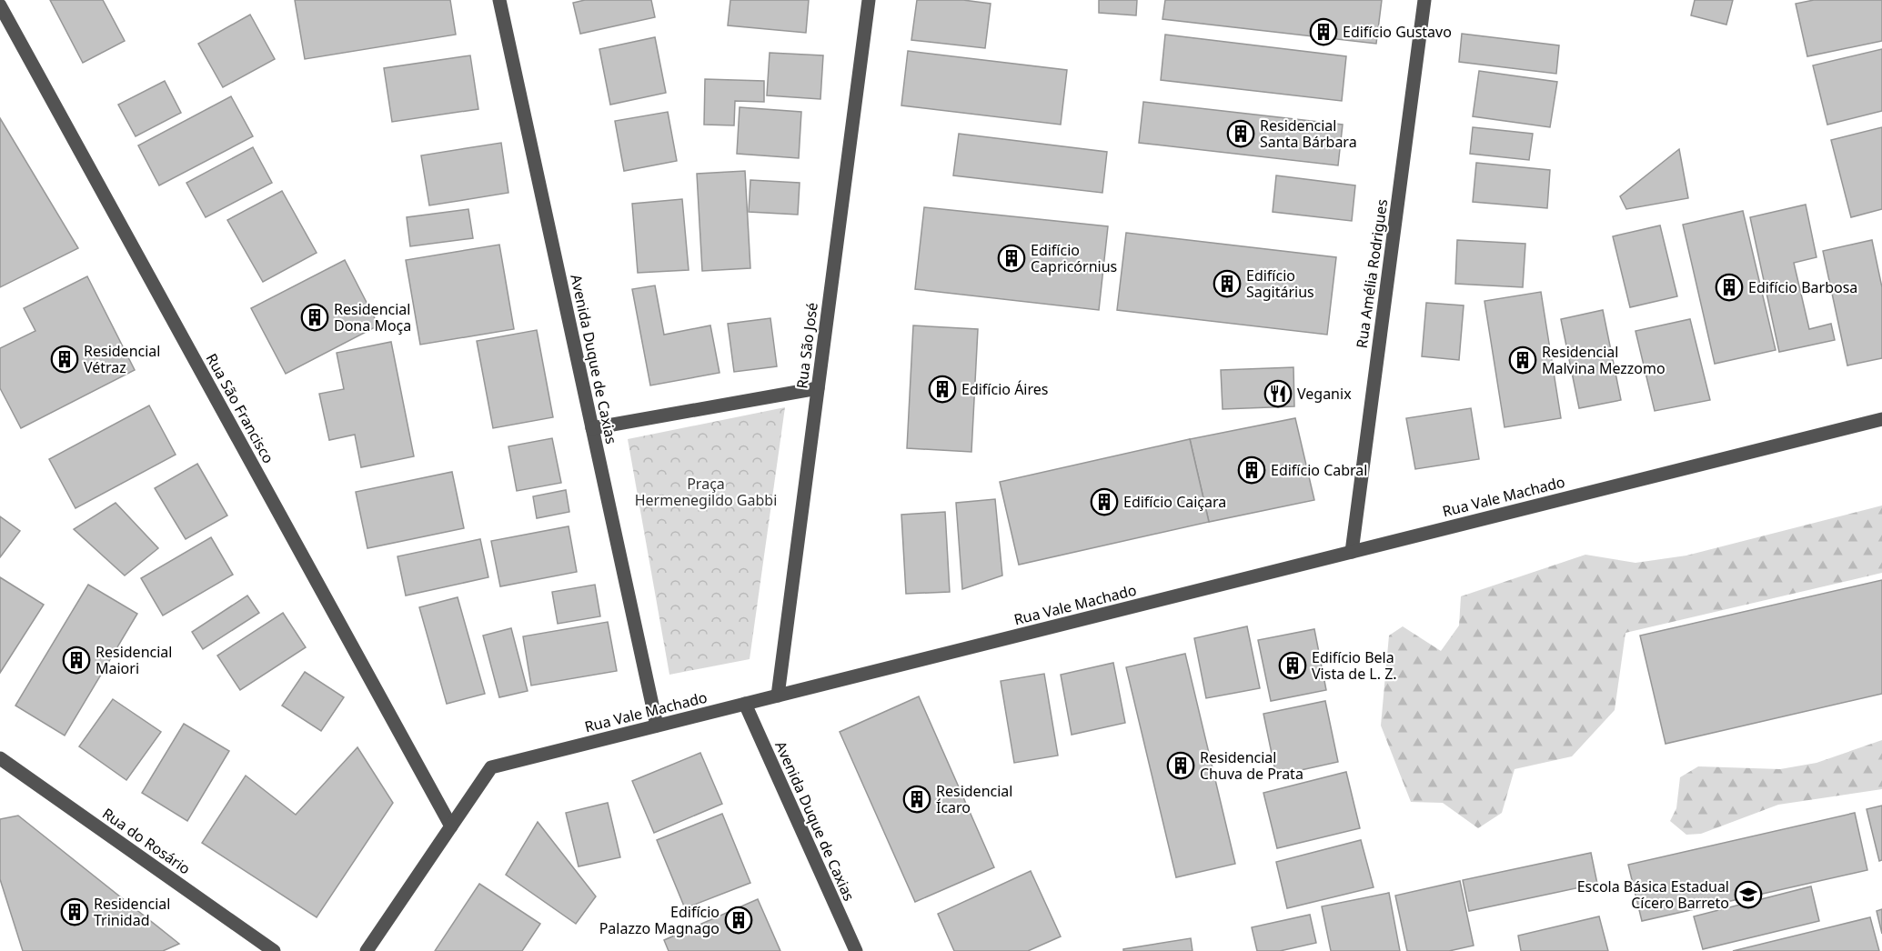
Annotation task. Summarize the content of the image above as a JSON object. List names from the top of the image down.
{
  "streets": {
    "street": [
      "Rua Amélia Rodrigues",
      "Rua São José",
      "Avenida Duque de Caxias",
      "Rua São Francisco",
      "Rua Vale Machado",
      "Rua do Rosário"
    ]
  },
  "crossings": [
    ["Rua Amélia Rodrigues", "Rua Vale Machado"],
    ["Rua São José", "Rua Vale Machado"],
    ["Avenida Duque de Caxias", "Rua Vale Machado"],
    ["Rua São Francisco", "Rua Vale Machado"]
  ],
  "parks": ["Praça Hermenegildo Gabbi"],
  "places": {
    "building": [
      "Edifício Gustavo",
      "Residencial Santa Bárbara",
      "Edifício Capricórnius",
      "Edifício Sagitárius",
      "Edifício Barbosa",
      "Residencial Dona Moça",
      "Residencial Vétraz",
      "Residencial Malvina Mezzomo",
      "Edifício Áires",
      "Edifício Cabral",
      "Edifício Caiçara",
      "Residencial Maiori",
      "Edifício Bela Vista de L. Z.",
      "Residencial Chuva de Prata",
      "Residencial Ícaro",
      "Residencial Trinidad",
      "Edifício Palazzo Magnago"
    ],
    "restaurant": ["Veganix"],
    "school or university": ["Escola Básica Estadual Cícero Barreto"]
  }
}
